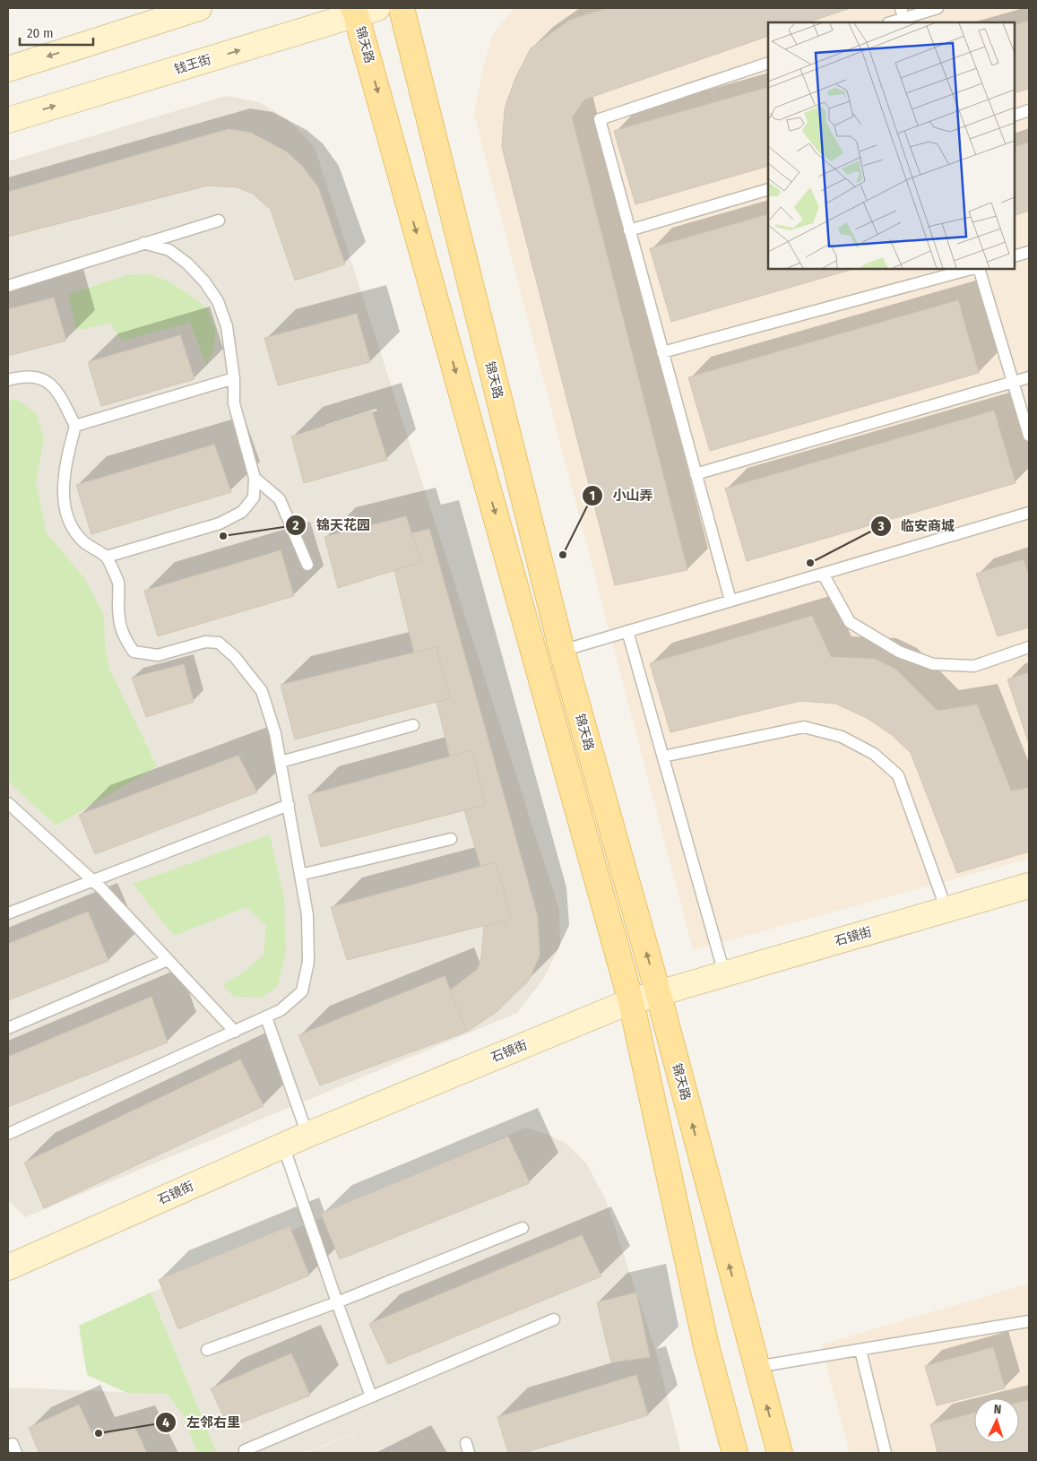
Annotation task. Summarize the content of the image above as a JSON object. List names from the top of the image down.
{
  "streets": {
    "main road": ["锦天路"],
    "street": ["钱王街", "石镜街"]
  },
  "crossings": [
    ["锦天路", "钱王街"],
    ["锦天路", "石镜街"]
  ],
  "places": [
    "锦天花园",
    "小山弄",
    "临安商城",
    "左邻右里"
  ],
  "scale_bar": "20 m",
  "north": "top"
}
